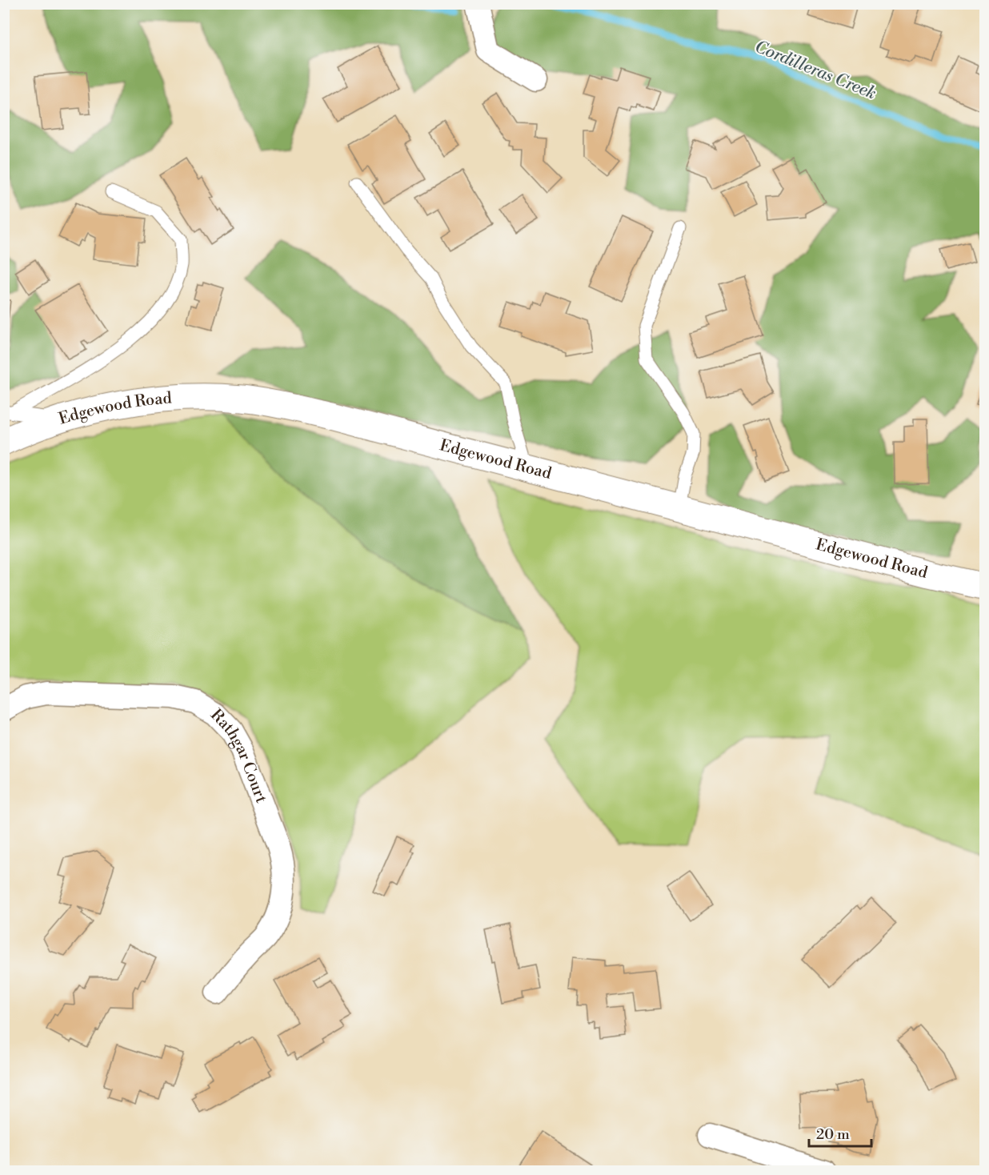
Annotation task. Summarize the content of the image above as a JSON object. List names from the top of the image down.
{
  "streets": {
    "main road": ["Edgewood Road"],
    "street": ["Rathgar Court"]
  },
  "water": ["Cordilleras Creek"],
  "scale_bar": "20 m"
}
